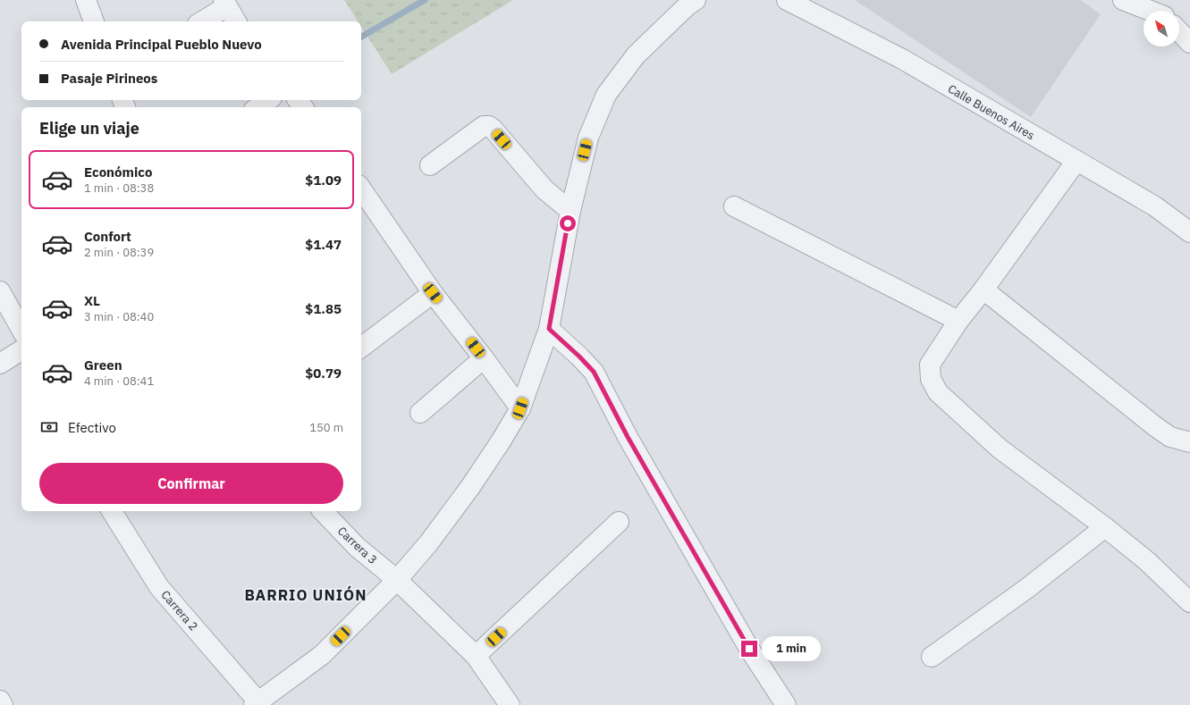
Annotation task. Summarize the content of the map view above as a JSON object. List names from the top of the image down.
{
  "streets": {
    "street": ["Calle Buenos Aires", "Carrera 3", "Carrera 2"]
  },
  "districts": ["BARRIO UNIÓN"],
  "north": "top left",
  "page": {
    "banner": ["Avenida Principal Pueblo Nuevo", "Pasaje Pirineos"],
    "heading": "Elige un viaje",
    "list": [
      {
        "name": "Económico",
        "note": "1 min · 08:38",
        "value": "$1.09"
      },
      {
        "name": "Confort",
        "note": "2 min · 08:39",
        "value": "$1.47"
      },
      {
        "name": "XL",
        "note": "3 min · 08:40",
        "value": "$1.85"
      },
      {
        "name": "Green",
        "note": "4 min · 08:41",
        "value": "$0.79"
      }
    ],
    "pay": ["Efectivo", "150 m"],
    "buttons": "Confirmar",
    "bubble": "1 min"
  }
}
